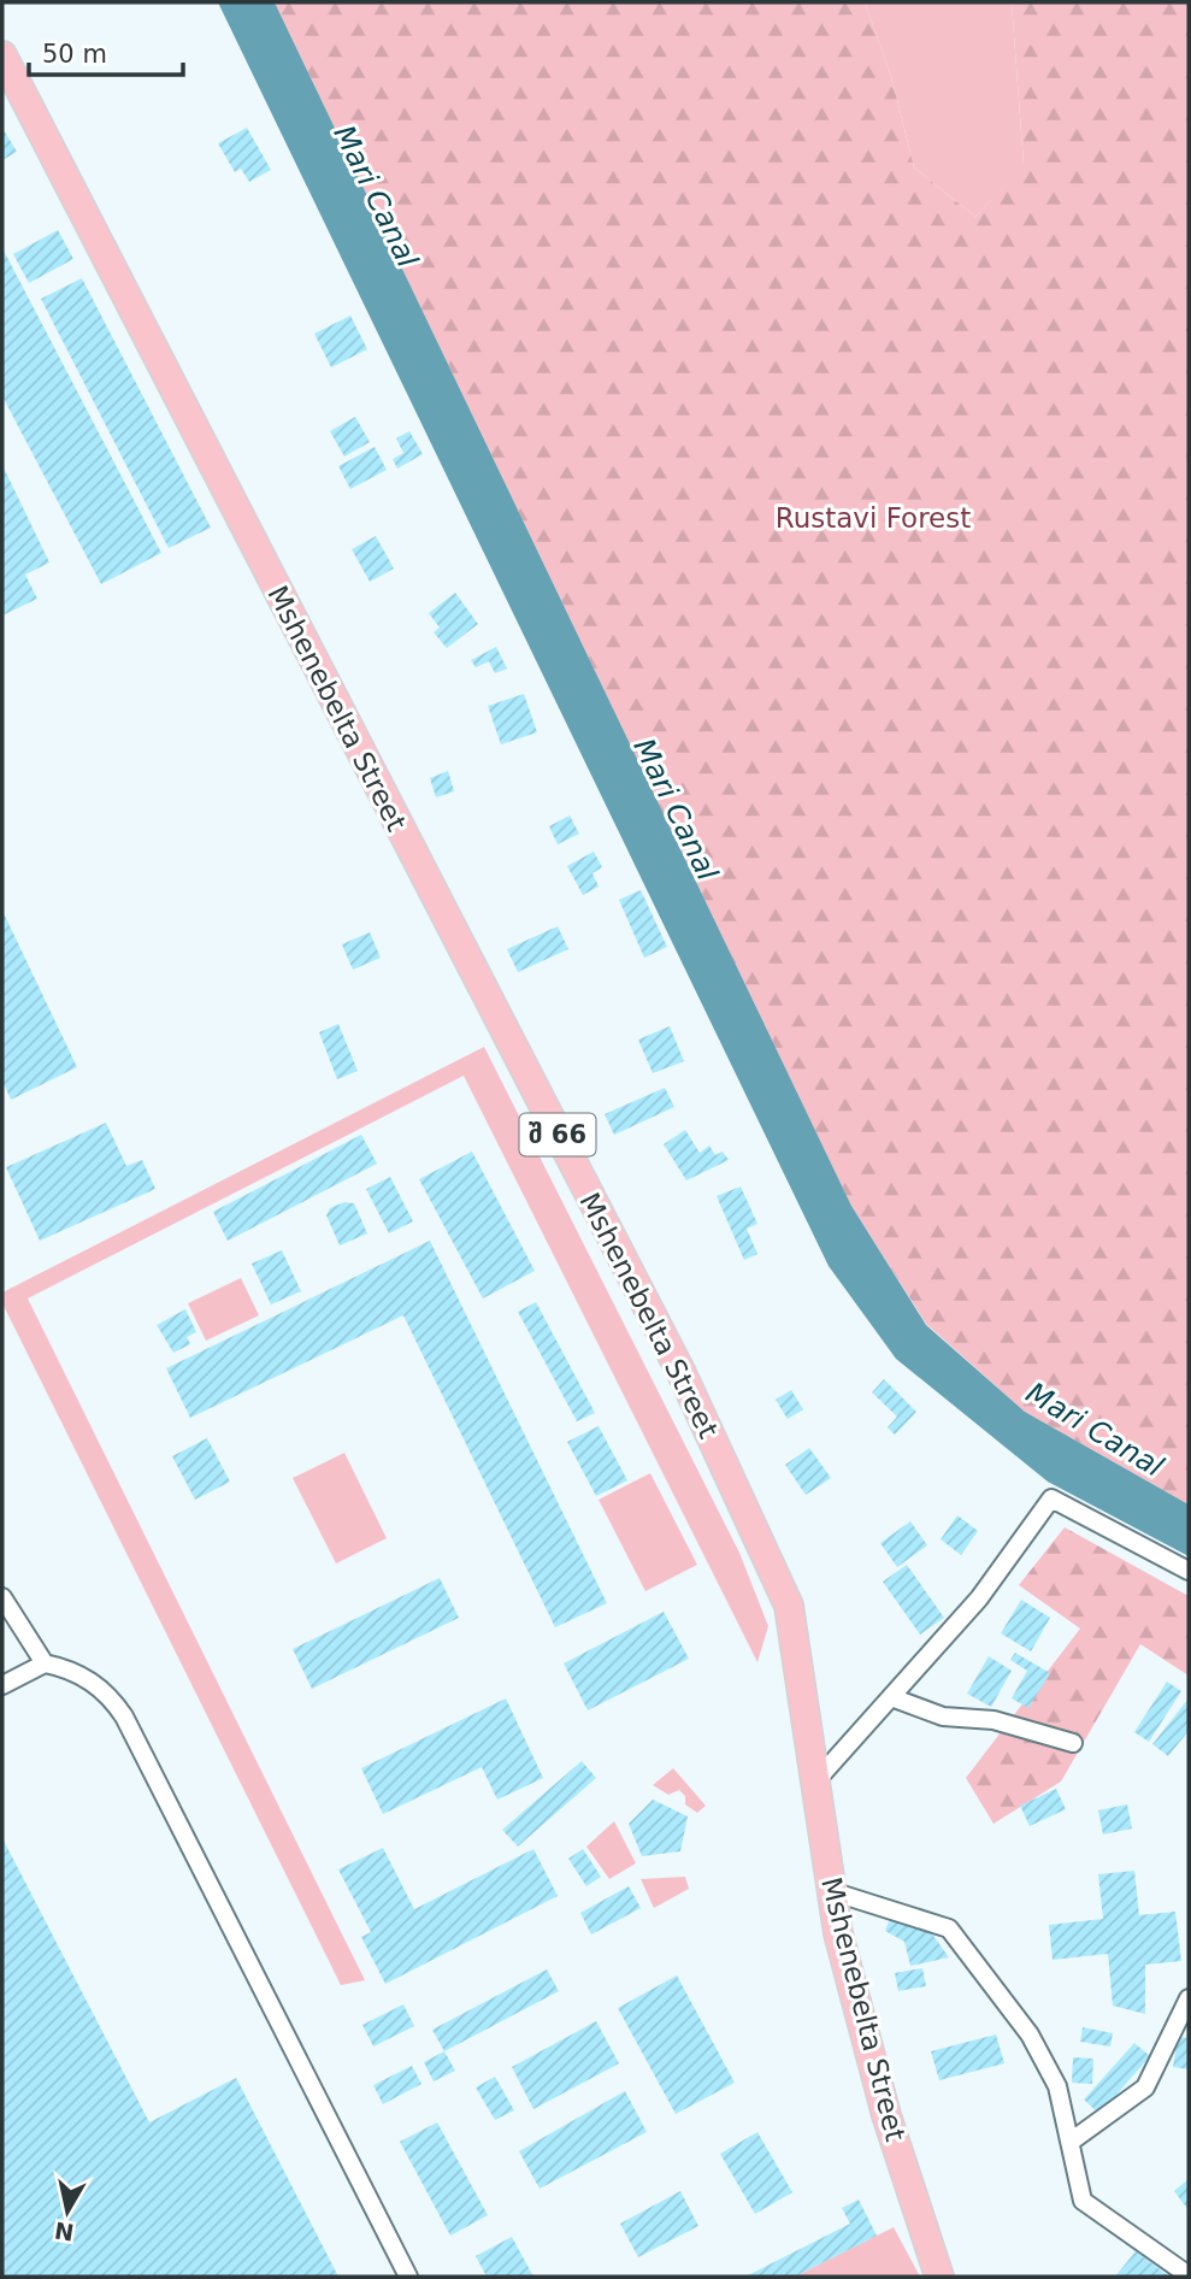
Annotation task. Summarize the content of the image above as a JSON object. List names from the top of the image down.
{
  "streets": {
    "main road": ["Mshenebelta Street", "შ 66"]
  },
  "water": ["Mari Canal"],
  "parks": ["Rustavi Forest"],
  "scale_bar": "50 m",
  "north": "bottom"
}
